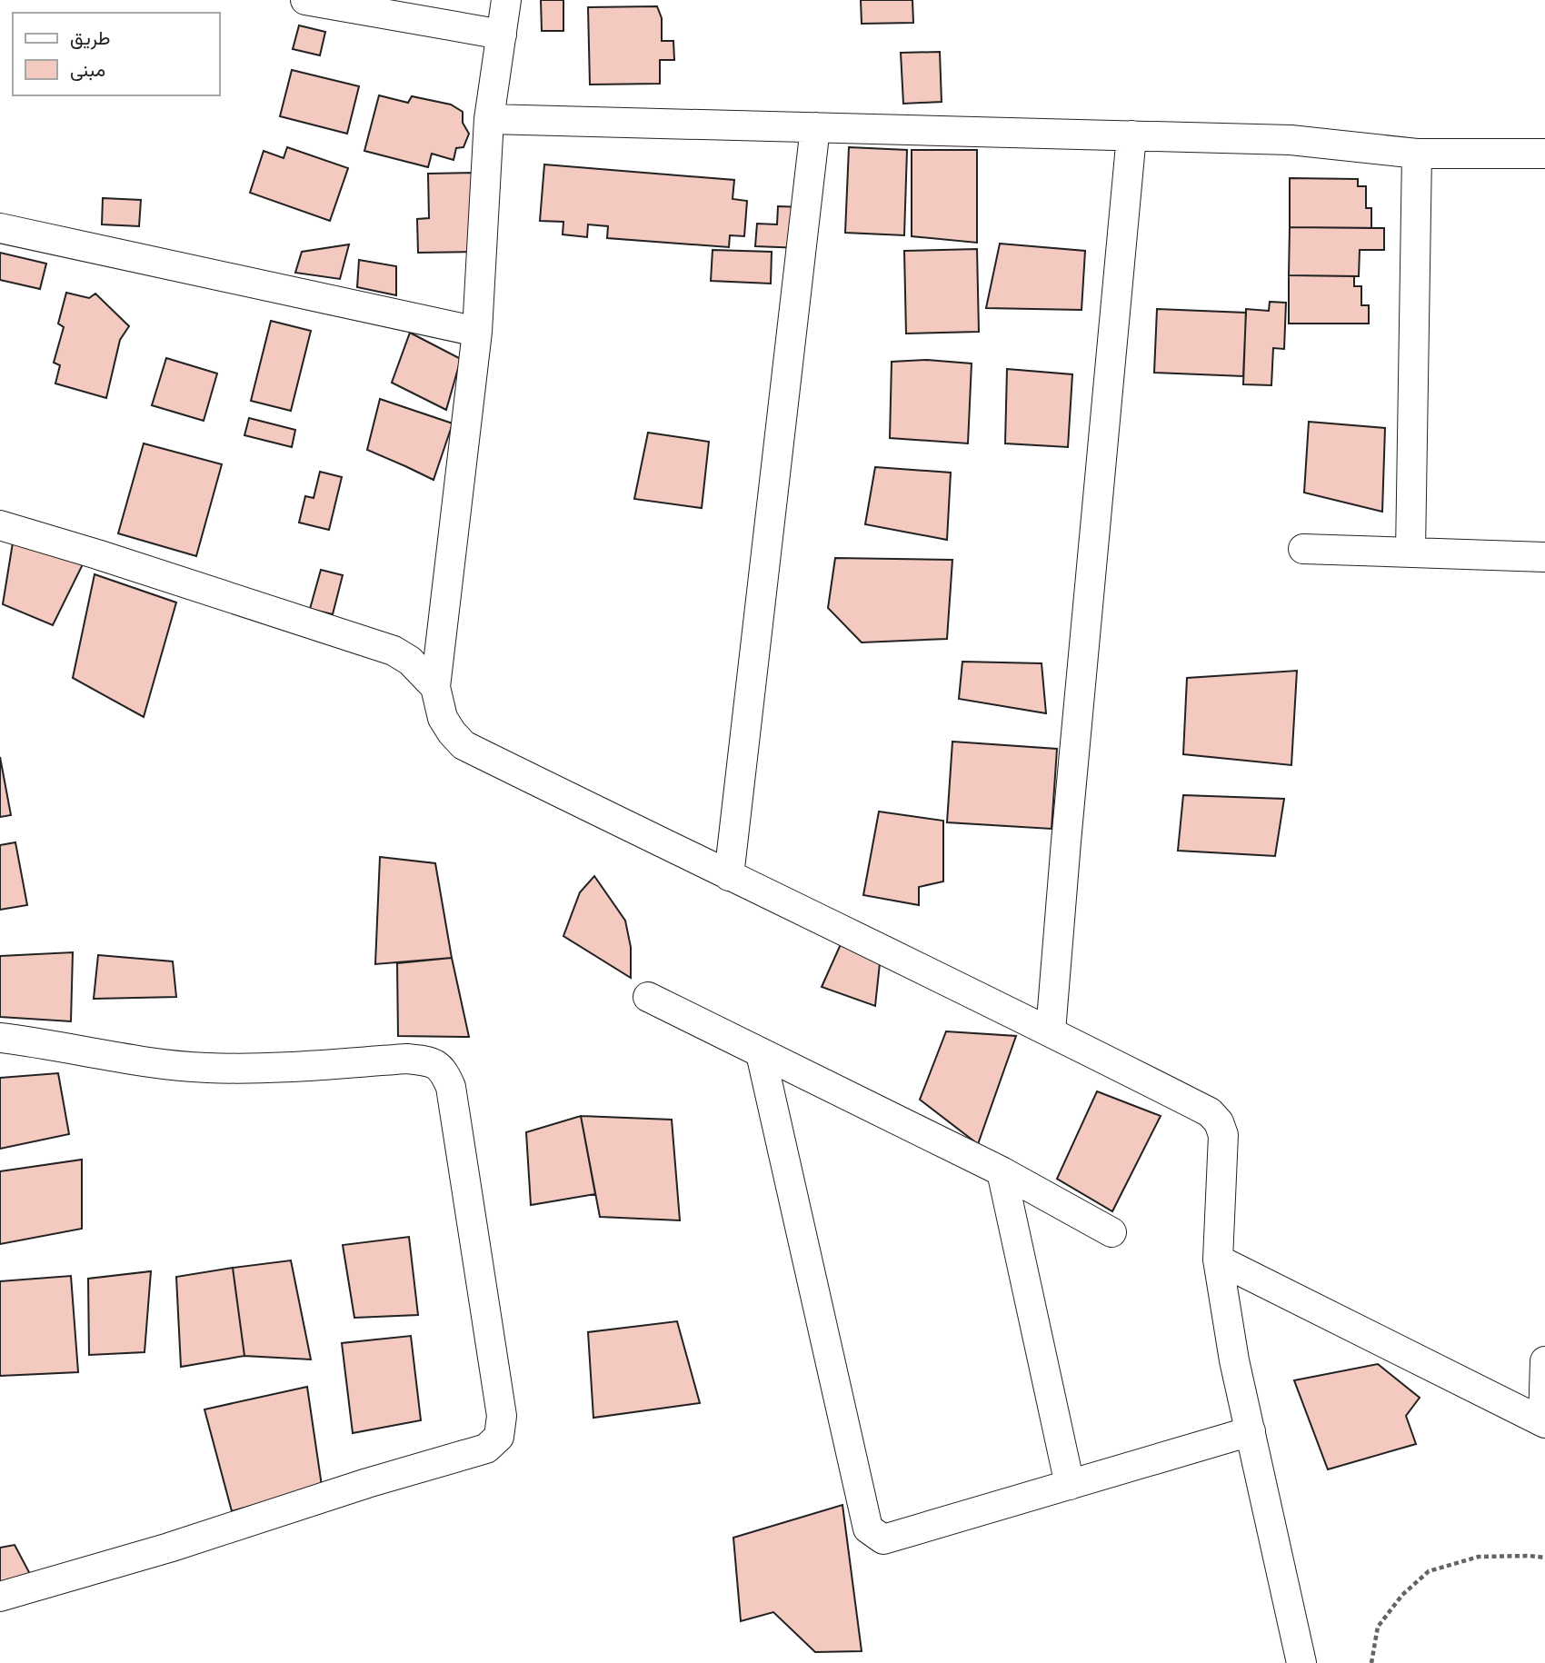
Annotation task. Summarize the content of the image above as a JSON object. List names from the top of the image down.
{
  "legend": ["طريق", "مبنى"]
}
